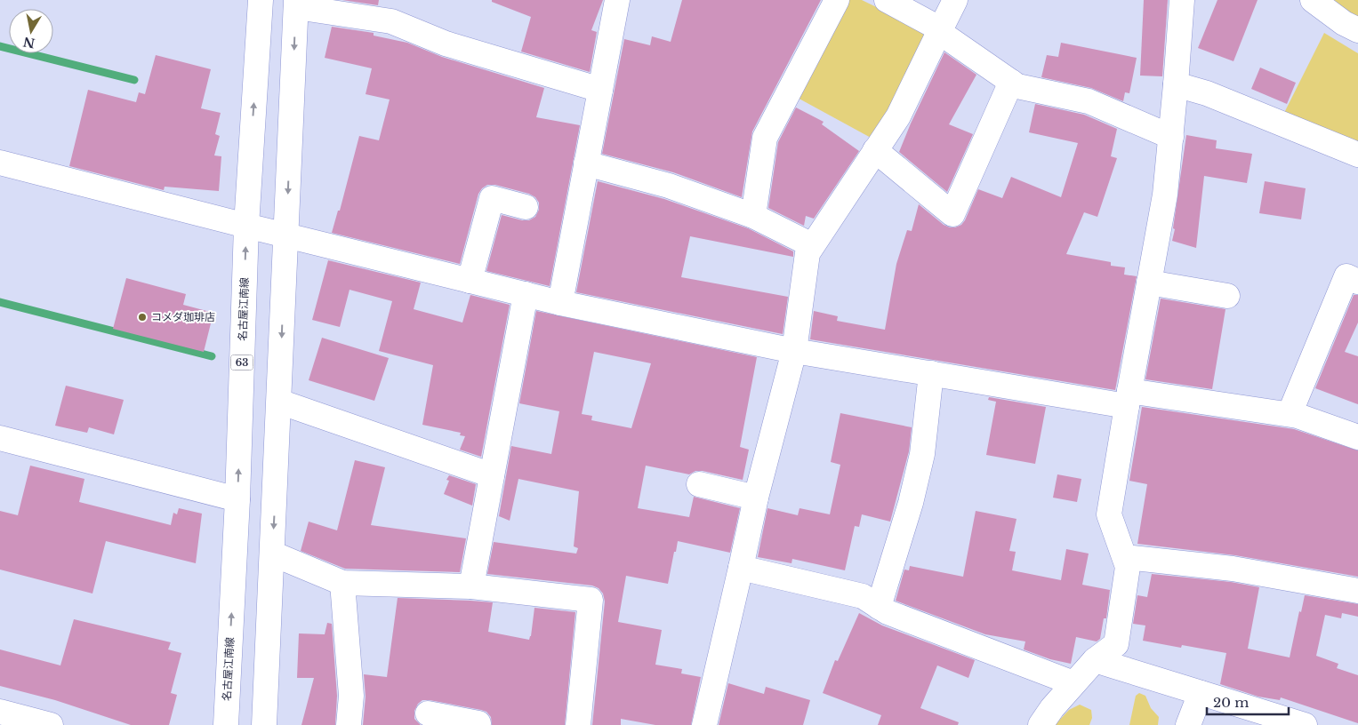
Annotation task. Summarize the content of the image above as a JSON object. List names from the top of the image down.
{
  "streets": {
    "street": ["名古屋江南線", "63"]
  },
  "places": ["コメダ珈琲店"],
  "scale_bar": "20 m",
  "north": "bottom"
}
